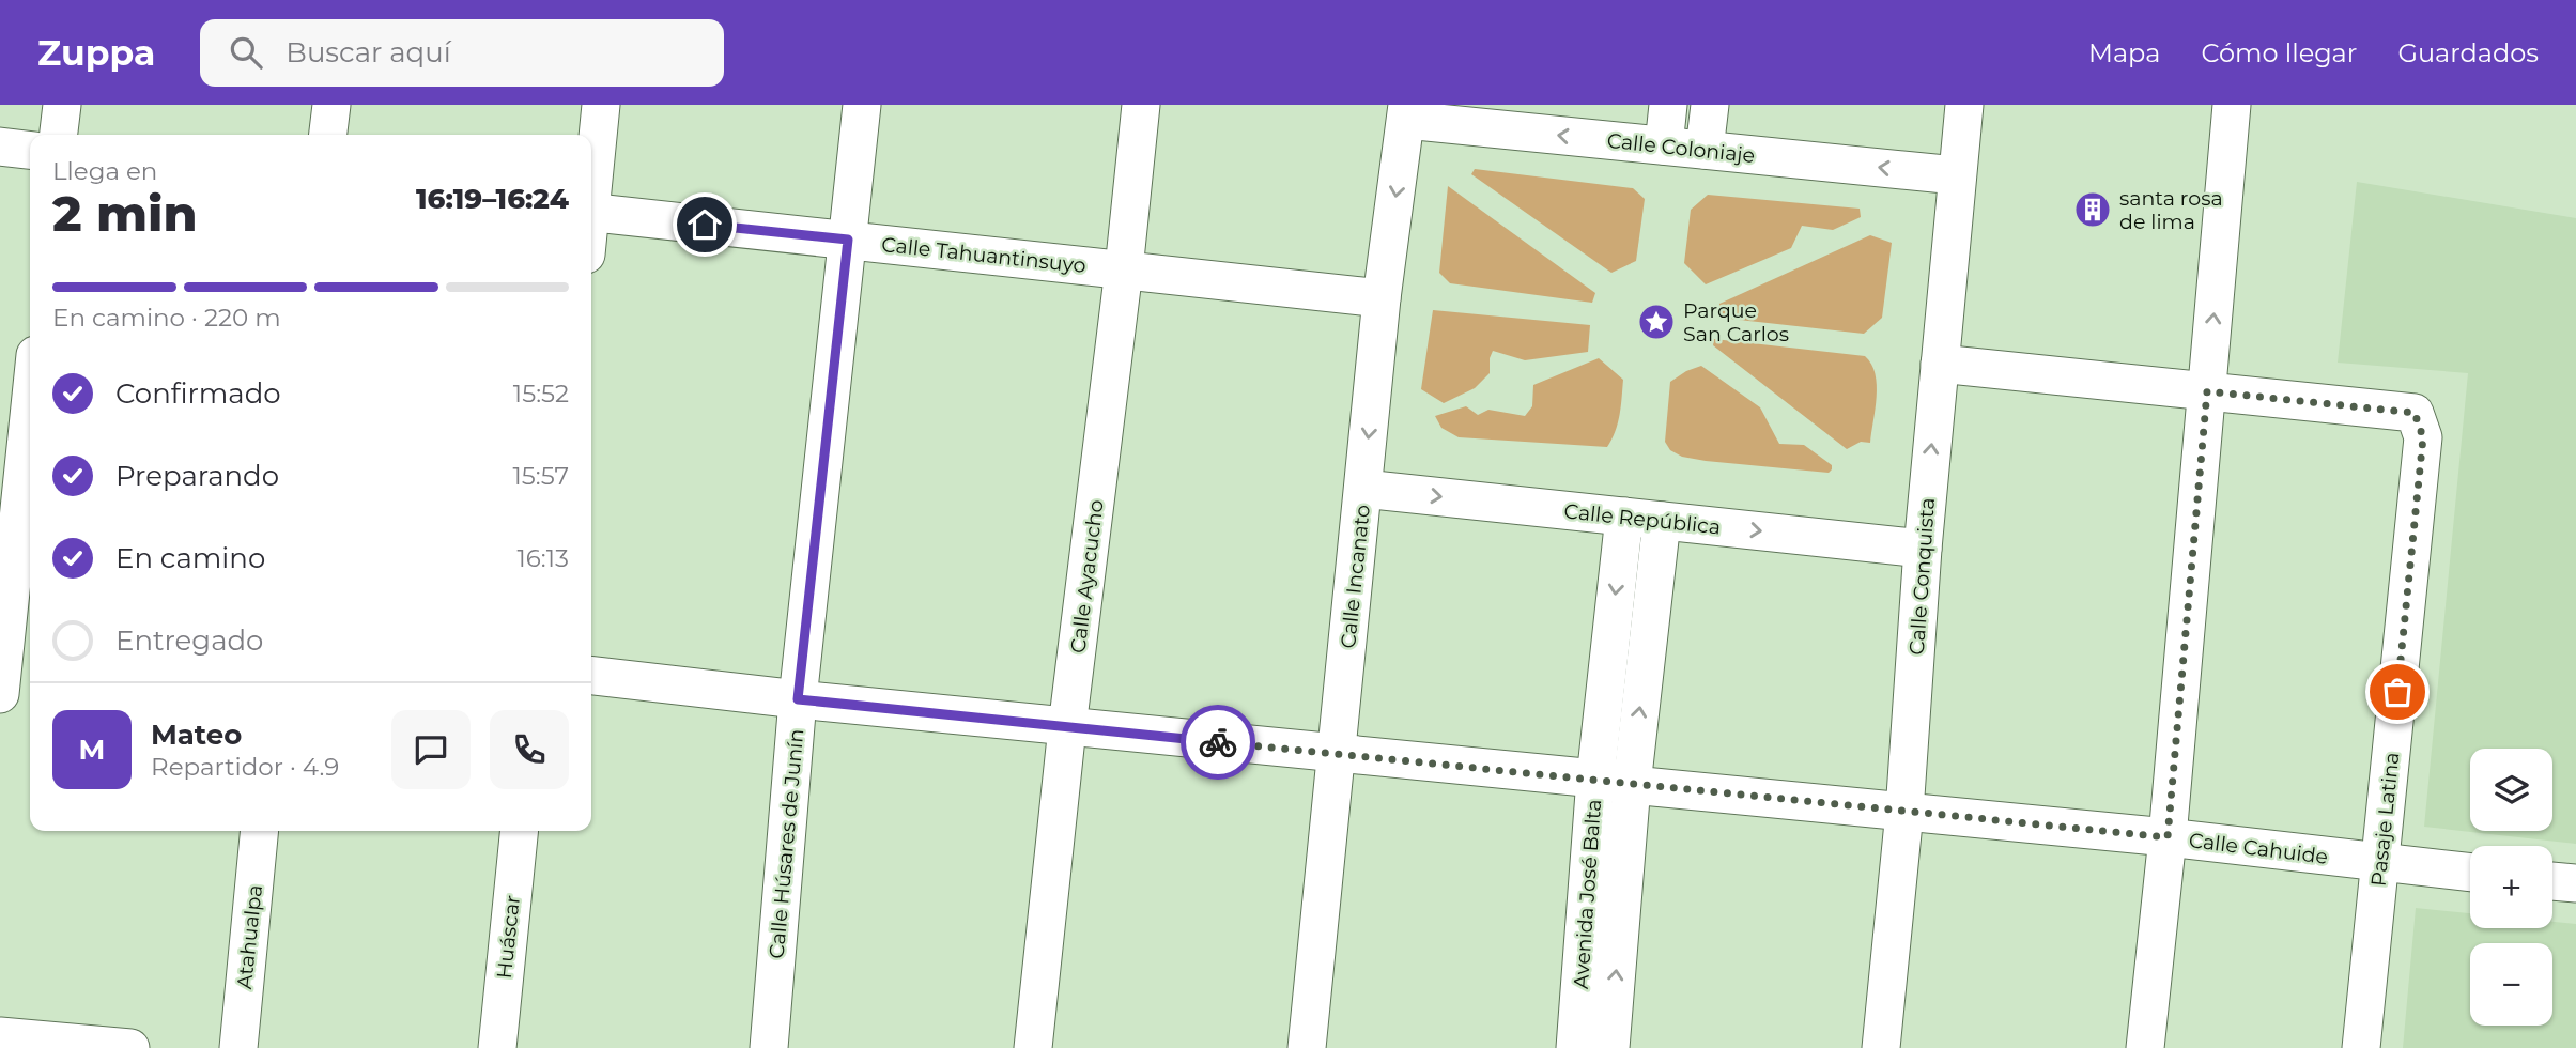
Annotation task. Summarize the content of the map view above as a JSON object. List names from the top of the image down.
{
  "streets": {
    "street": [
      "Calle Coloniaje",
      "Calle Tahuantinsuyo",
      "Calle República",
      "Calle Ayacucho",
      "Calle Incanato",
      "Calle Conquista",
      "Pasaje Latina",
      "Calle Húsares de Junín",
      "Calle Cahuide",
      "Avenida José Balta",
      "Atahualpa",
      "Huáscar"
    ]
  },
  "crossings": [
    ["Calle Coloniaje", "Calle Incanato"],
    ["Calle Coloniaje", "Calle Conquista"],
    ["Calle Tahuantinsuyo", "Calle Ayacucho"],
    ["Calle Tahuantinsuyo", "Calle Incanato"],
    ["Calle Tahuantinsuyo", "Calle Húsares de Junín"],
    ["Calle República", "Calle Incanato"],
    ["Calle República", "Calle Conquista"],
    ["Calle República", "Avenida José Balta"],
    ["Calle Ayacucho", "Calle Cahuide"],
    ["Calle Incanato", "Calle Cahuide"],
    ["Calle Conquista", "Calle Cahuide"],
    ["Pasaje Latina", "Calle Cahuide"],
    ["Calle Húsares de Junín", "Calle Cahuide"],
    ["Calle Cahuide", "Avenida José Balta"]
  ],
  "one_way": ["Calle Coloniaje", "Calle República", "Calle Incanato"],
  "places": {
    "building": ["santa rosa de lima"],
    "place": ["Parque San Carlos"]
  },
  "page": {
    "header": "Zuppa",
    "search": "Buscar aquí",
    "nav": ["Mapa", "Cómo llegar", "Guardados"],
    "heading": ["2 min", "Llega en", "16:19–16:24"],
    "panel": ["Mateo", "Repartidor · 4.9"],
    "bar": "En camino · 220 m",
    "list": [
      ["Confirmado", "15:52"],
      ["Preparando", "15:57"],
      ["En camino", "16:13"],
      "Entregado"
    ],
    "round": "M",
    "map_buttons": ["+", "−"]
  }
}
